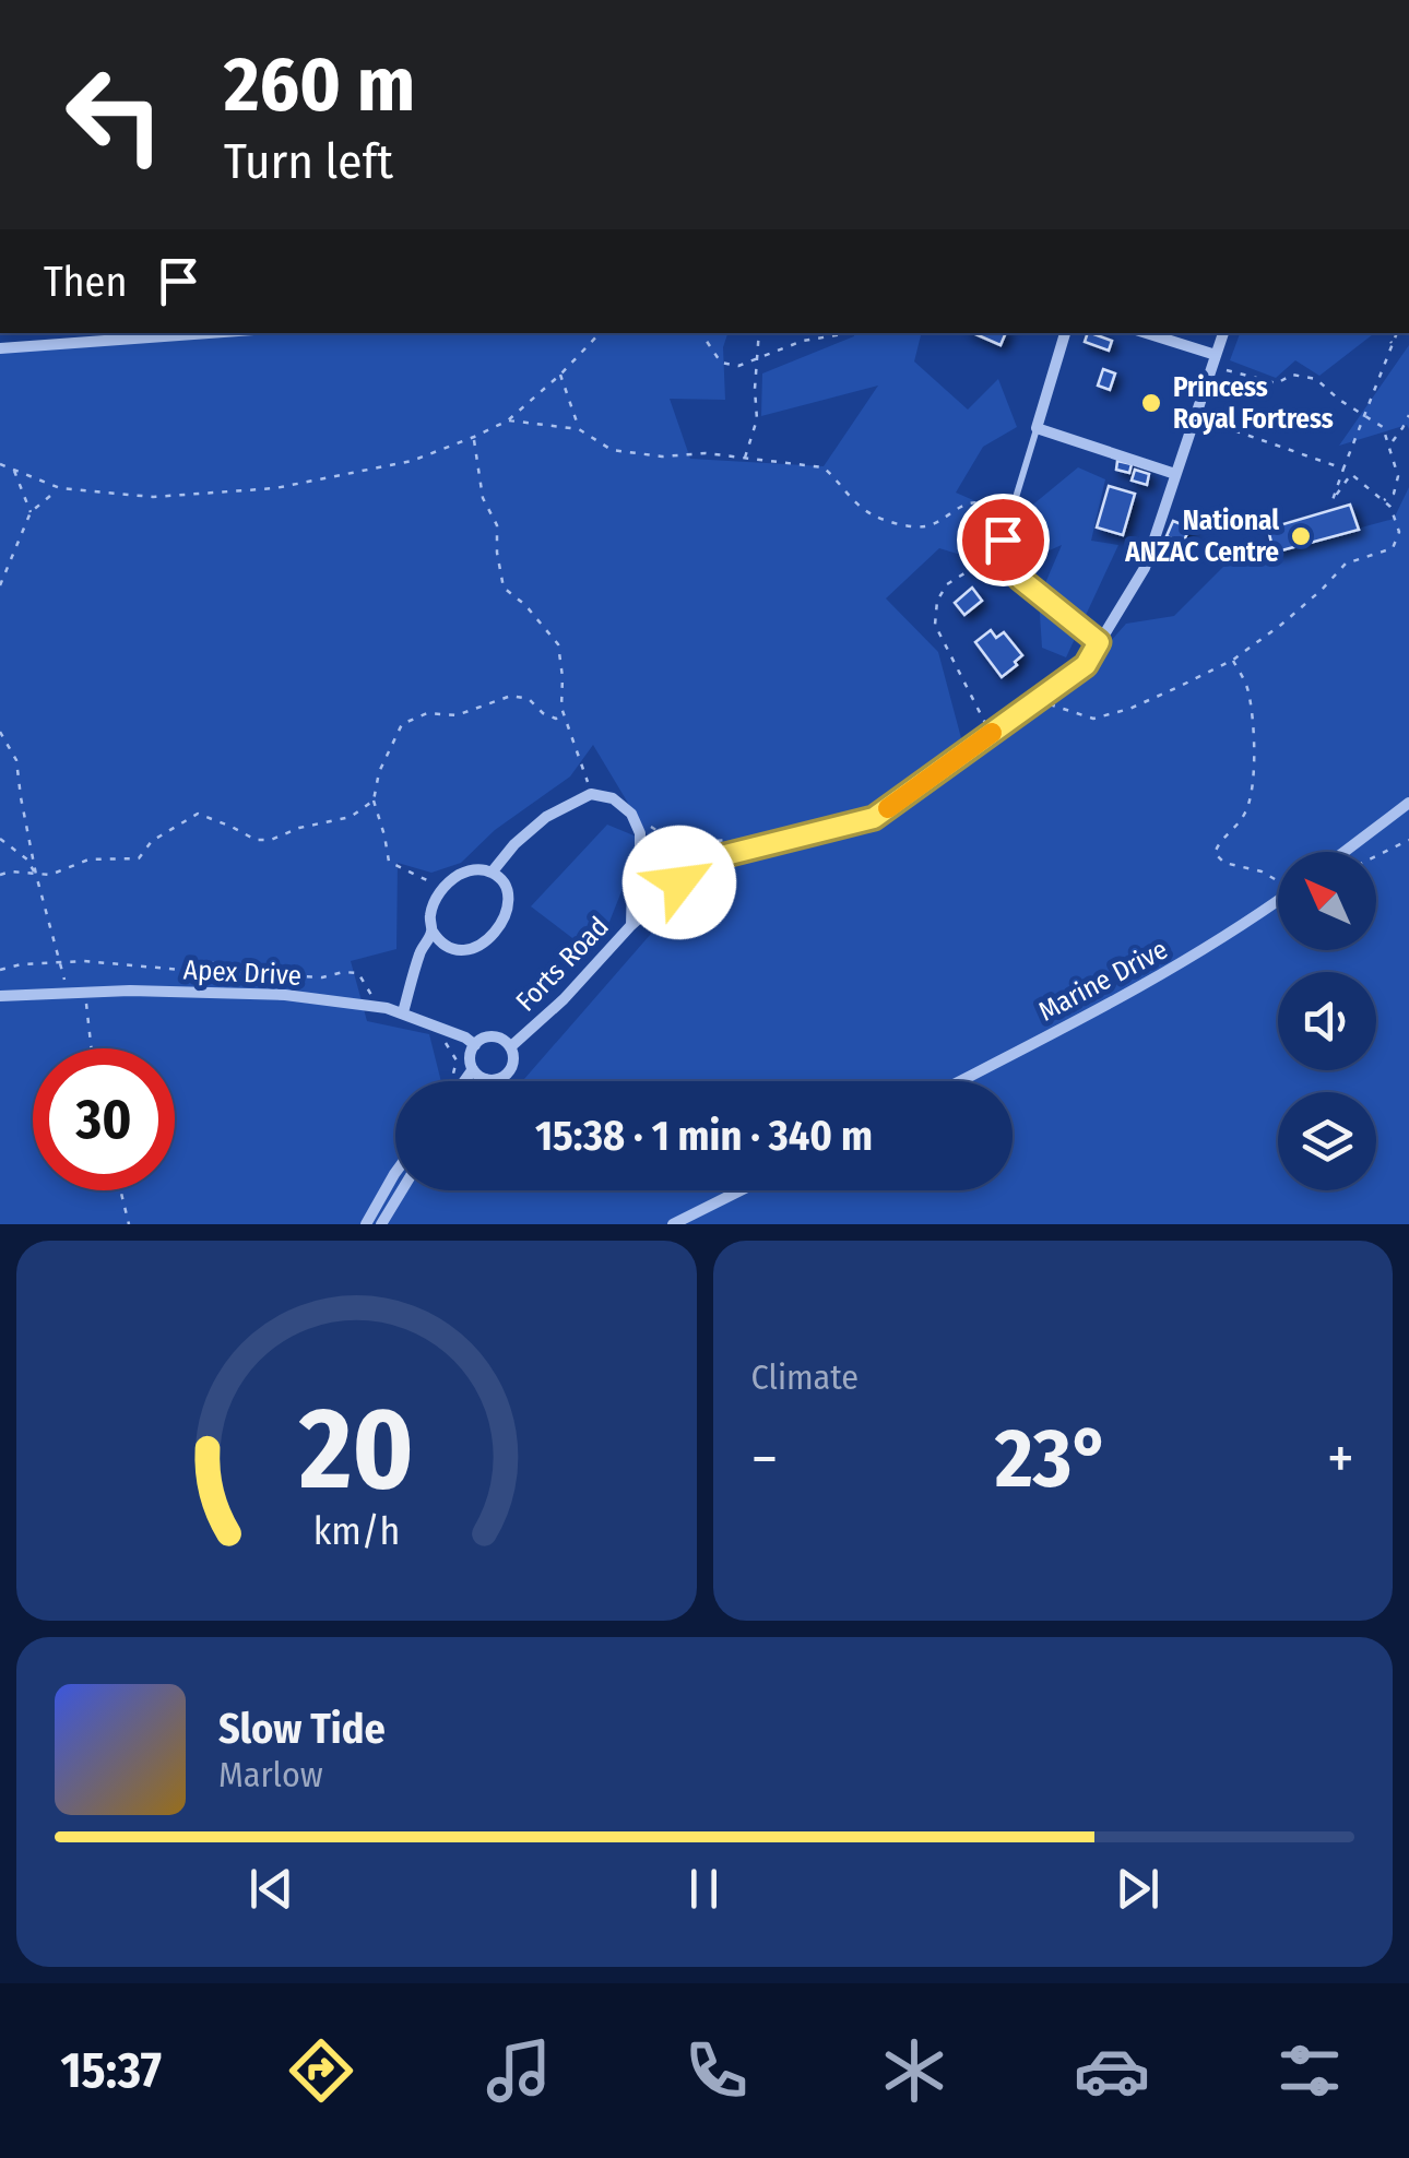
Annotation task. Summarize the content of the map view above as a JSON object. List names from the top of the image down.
{
  "streets": {
    "street": ["Forts Road", "Apex Drive", "Marine Drive"]
  },
  "crossings": [
    ["Forts Road", "Apex Drive"]
  ],
  "places": ["Princess Royal Fortress", "National ANZAC Centre"],
  "north": "top left",
  "page": {
    "turn": ["260 m", "Turn left"],
    "then": "Then",
    "limit": "30",
    "trip": "15:38 · 1 min · 340 m",
    "tile": "Climate",
    "heat": ["−", "23°", "+"],
    "song": ["Slow Tide", "Marlow"],
    "tabs": "15:37",
    "gauge": ["20", "km/h"]
  }
}
